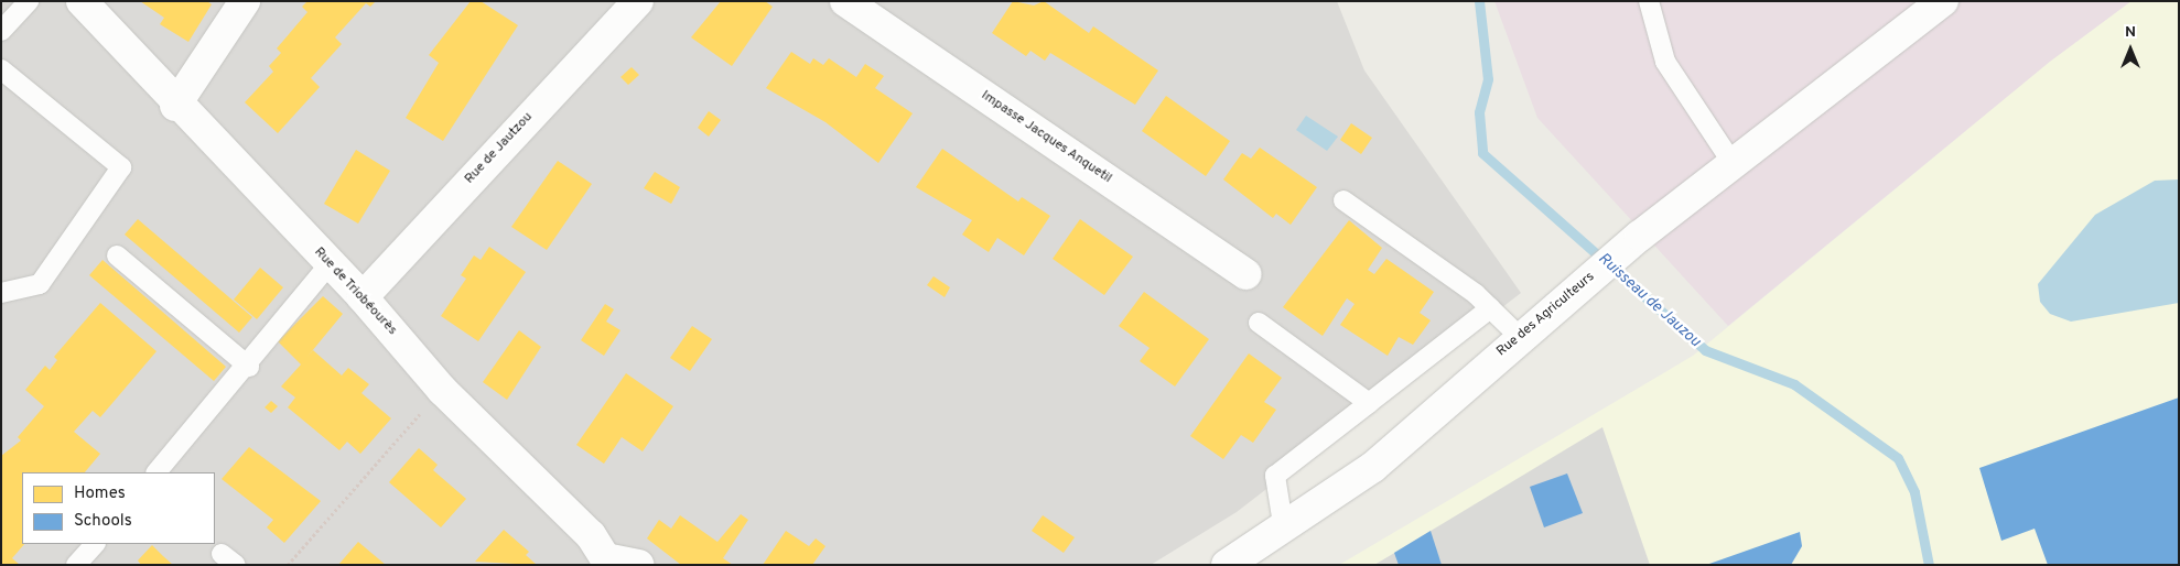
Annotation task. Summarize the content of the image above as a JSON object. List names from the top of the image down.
{
  "streets": {
    "street": [
      "Impasse Jacques Anquetil",
      "Rue de Jautzou",
      "Rue de Triobéourès",
      "Rue des Agriculteurs"
    ]
  },
  "crossings": [
    ["Rue de Jautzou", "Rue de Triobéourès"]
  ],
  "water": ["Ruisseau de Jauzou"],
  "legend": ["Homes", "Schools"],
  "north": "top"
}
